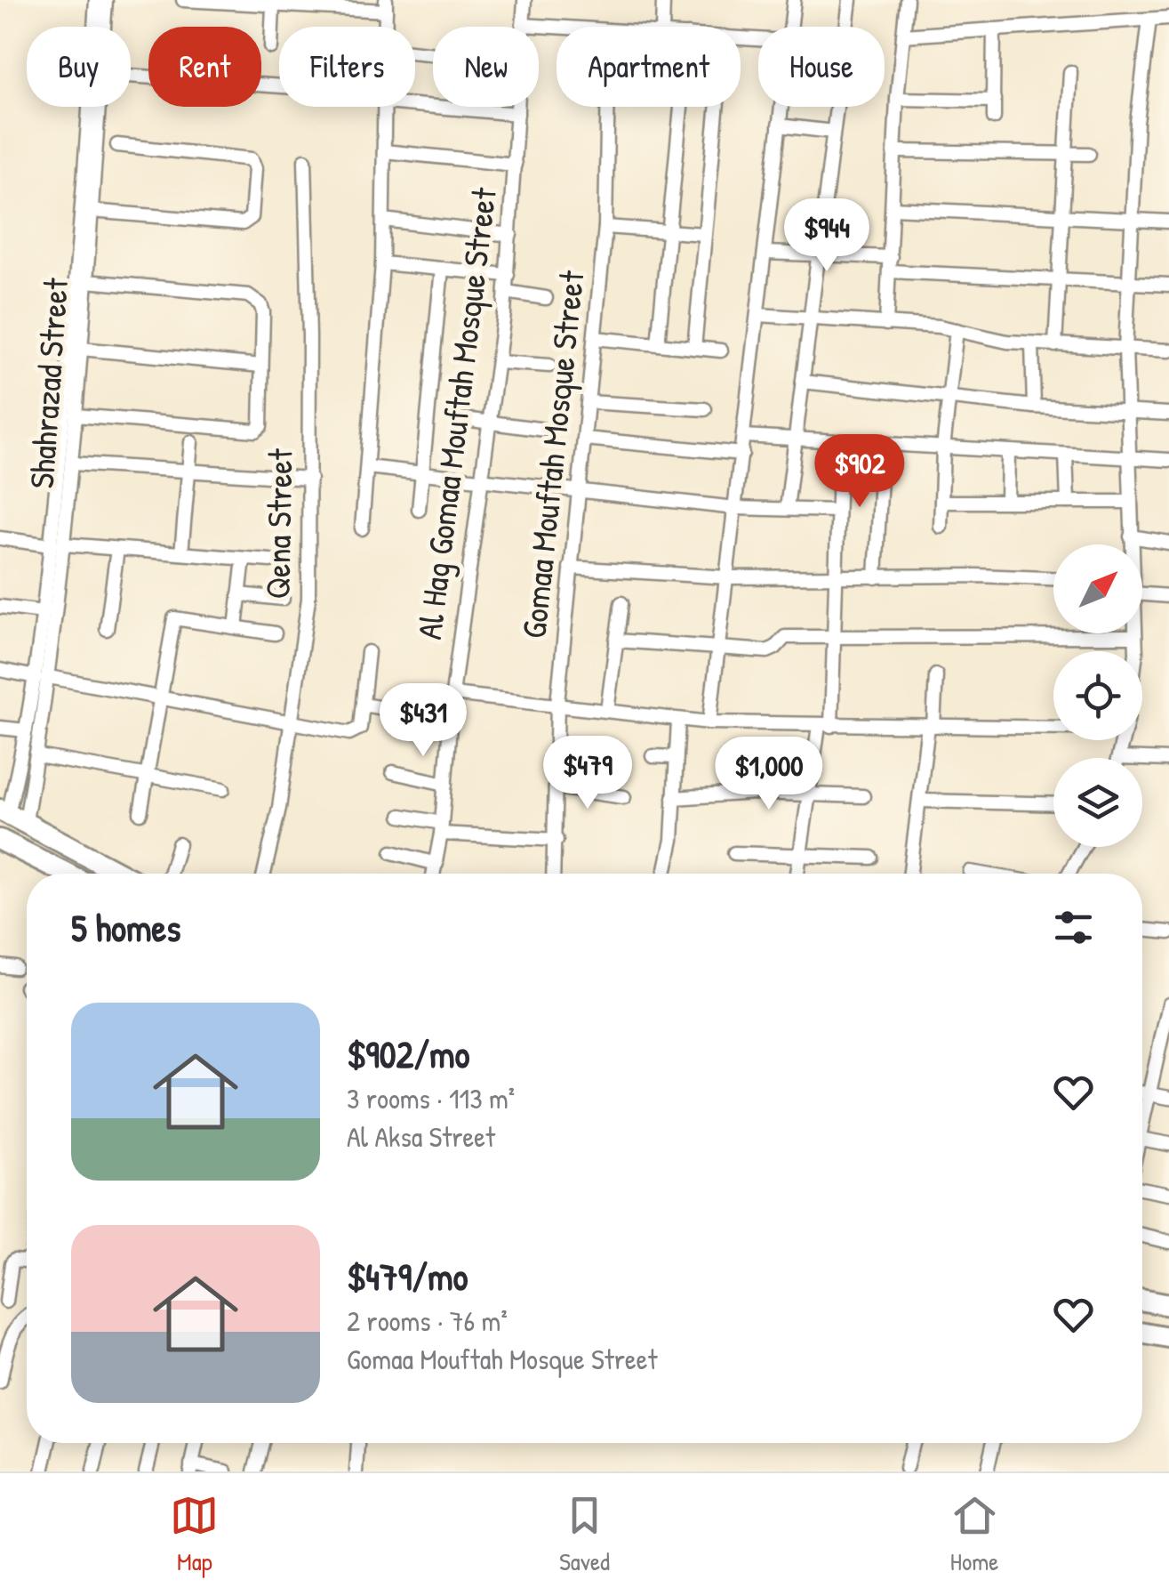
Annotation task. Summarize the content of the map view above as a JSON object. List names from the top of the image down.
{
  "streets": {
    "street": [
      "Shahrazad Street",
      "Al Hag Gomaa Mouftah Mosque Street",
      "Gomaa Mouftah Mosque Street",
      "Qena Street"
    ]
  },
  "north": "top right",
  "page": {
    "chip": [
      "Buy",
      "Rent",
      "Filters",
      "New",
      "Apartment",
      "House"
    ],
    "price": [
      "$944",
      "$902",
      "$431",
      "$479",
      "$1,000"
    ],
    "heading": "5 homes",
    "list": [
      {
        "name": "$902/mo",
        "note": "3 rooms · 113 m² · Al Aksa Street"
      },
      {
        "name": "$479/mo",
        "note": "2 rooms · 76 m² · Gomaa Mouftah Mosque Street"
      }
    ],
    "tabs": ["Map", "Saved", "Home"]
  }
}
